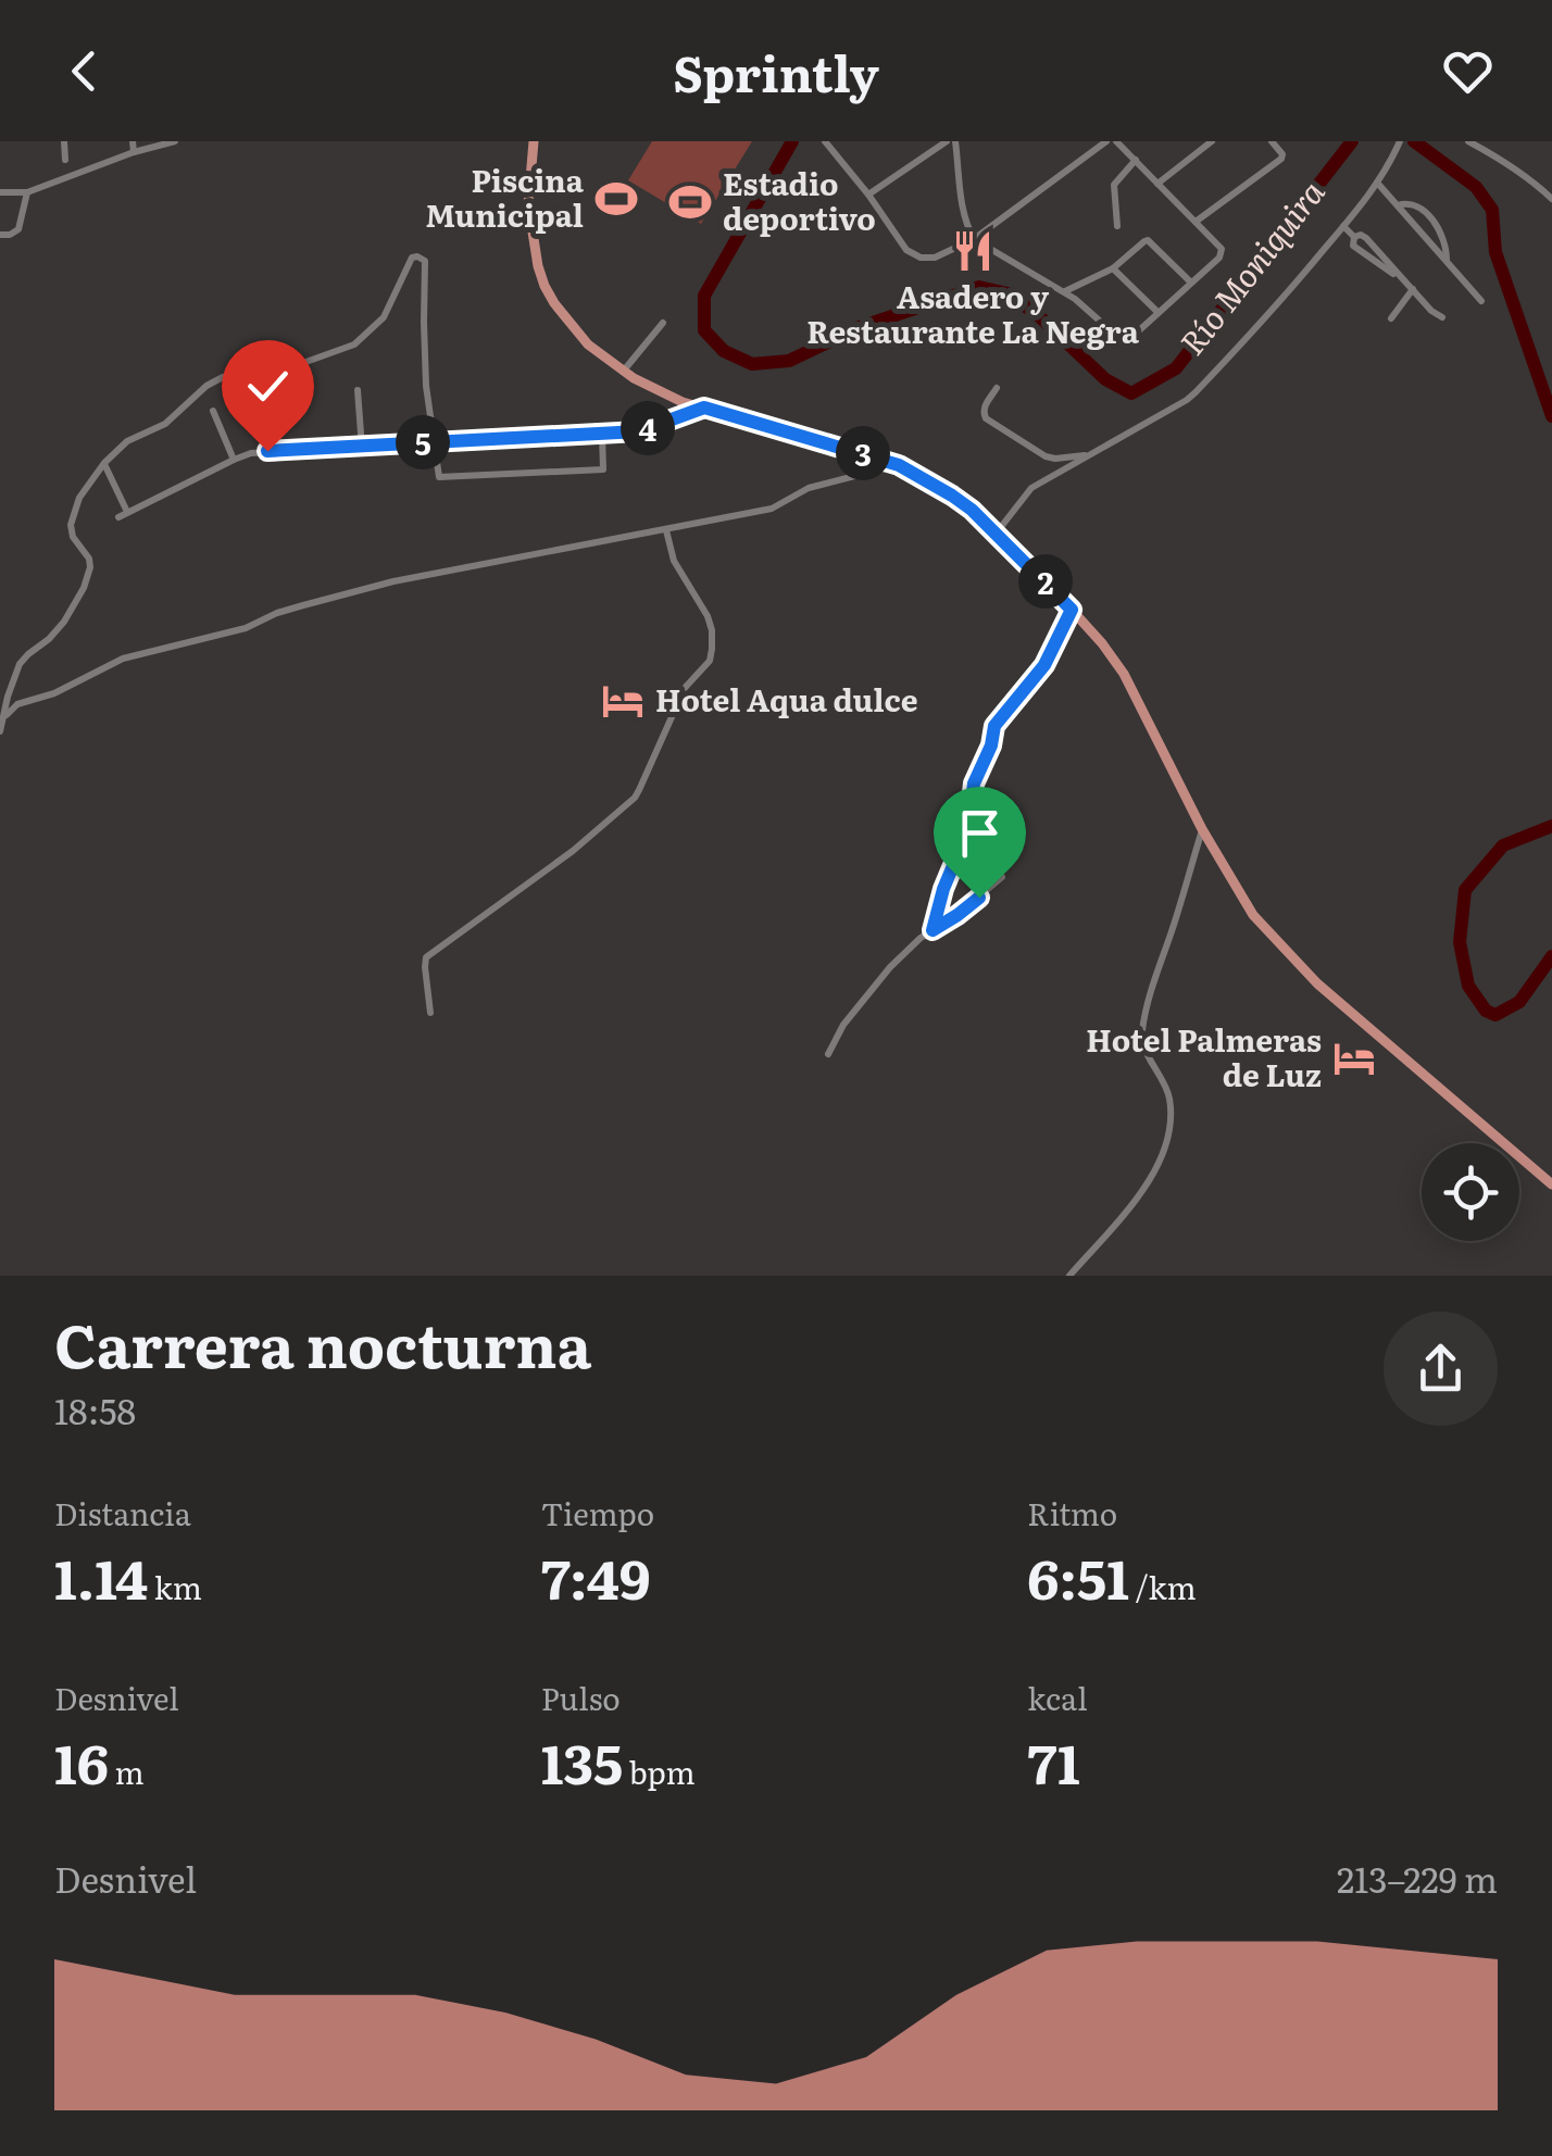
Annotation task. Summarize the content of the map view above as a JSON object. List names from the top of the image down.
{
  "water": ["Río Moniquira"],
  "places": {
    "sports": ["Piscina Municipal", "Estadio deportivo"],
    "restaurant": ["Asadero y Restaurante La Negra"],
    "hotel": ["Hotel Aqua dulce", "Hotel Palmeras de Luz"]
  },
  "page": {
    "header": "Sprintly",
    "pins": [
      "4",
      "5",
      "3",
      "2"
    ],
    "heading": ["Carrera nocturna", "18:58"],
    "stats": [
      ["Distancia", "1.14 km"],
      ["Tiempo", "7:49"],
      ["Ritmo", "6:51 /km"],
      ["Desnivel", "16 m"],
      ["Pulso", "135 bpm"],
      ["kcal", "71"]
    ],
    "chart": ["Desnivel", "213–229 m"]
  }
}
